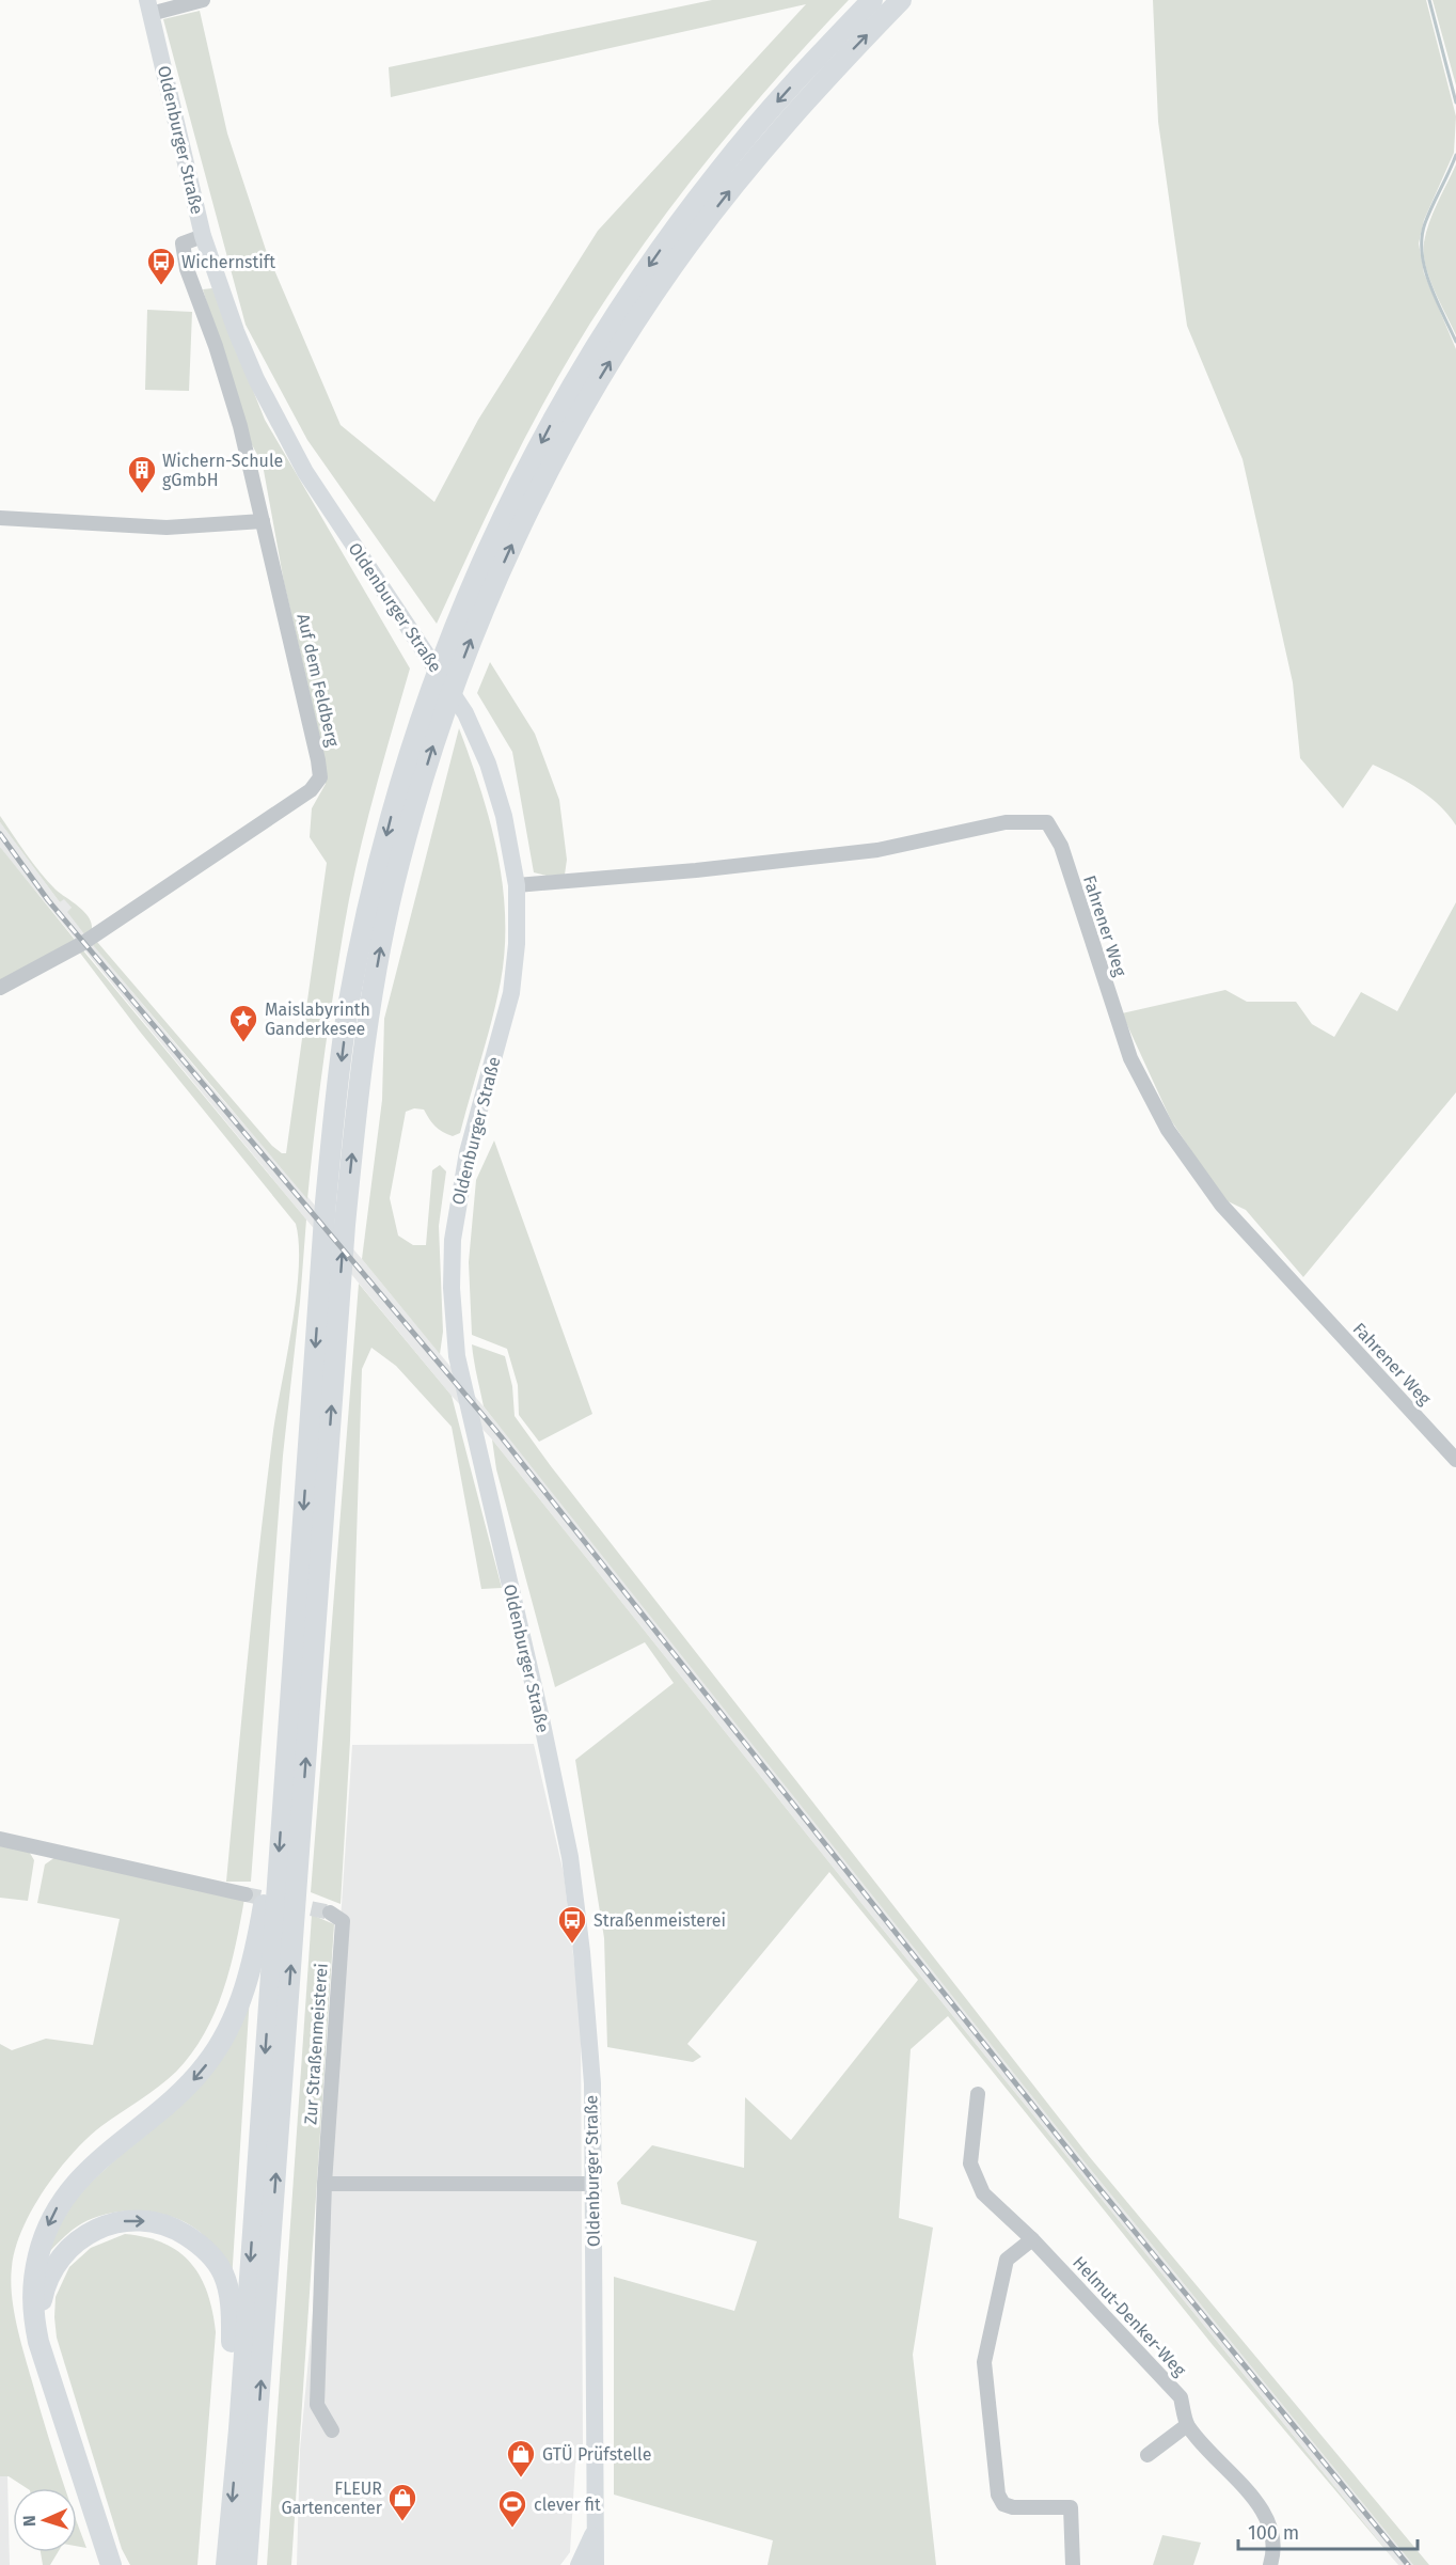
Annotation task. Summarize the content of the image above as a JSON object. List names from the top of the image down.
{
  "streets": {
    "main road": ["Oldenburger Straße"],
    "street": [
      "Auf dem Feldberg",
      "Fahrener Weg",
      "Zur Straßenmeisterei",
      "Helmut-Denker-Weg"
    ]
  },
  "crossings": [
    ["Oldenburger Straße", "Auf dem Feldberg"],
    ["Oldenburger Straße", "Fahrener Weg"]
  ],
  "places": {
    "bus stop": ["Wichernstift", "Straßenmeisterei"],
    "building": ["Wichern-Schule gGmbH"],
    "place": ["Maislabyrinth Ganderkesee"],
    "shop": ["GTÜ Prüfstelle", "FLEUR Gartencenter"],
    "sports": ["clever fit"]
  },
  "scale_bar": "100 m",
  "north": "left"
}
